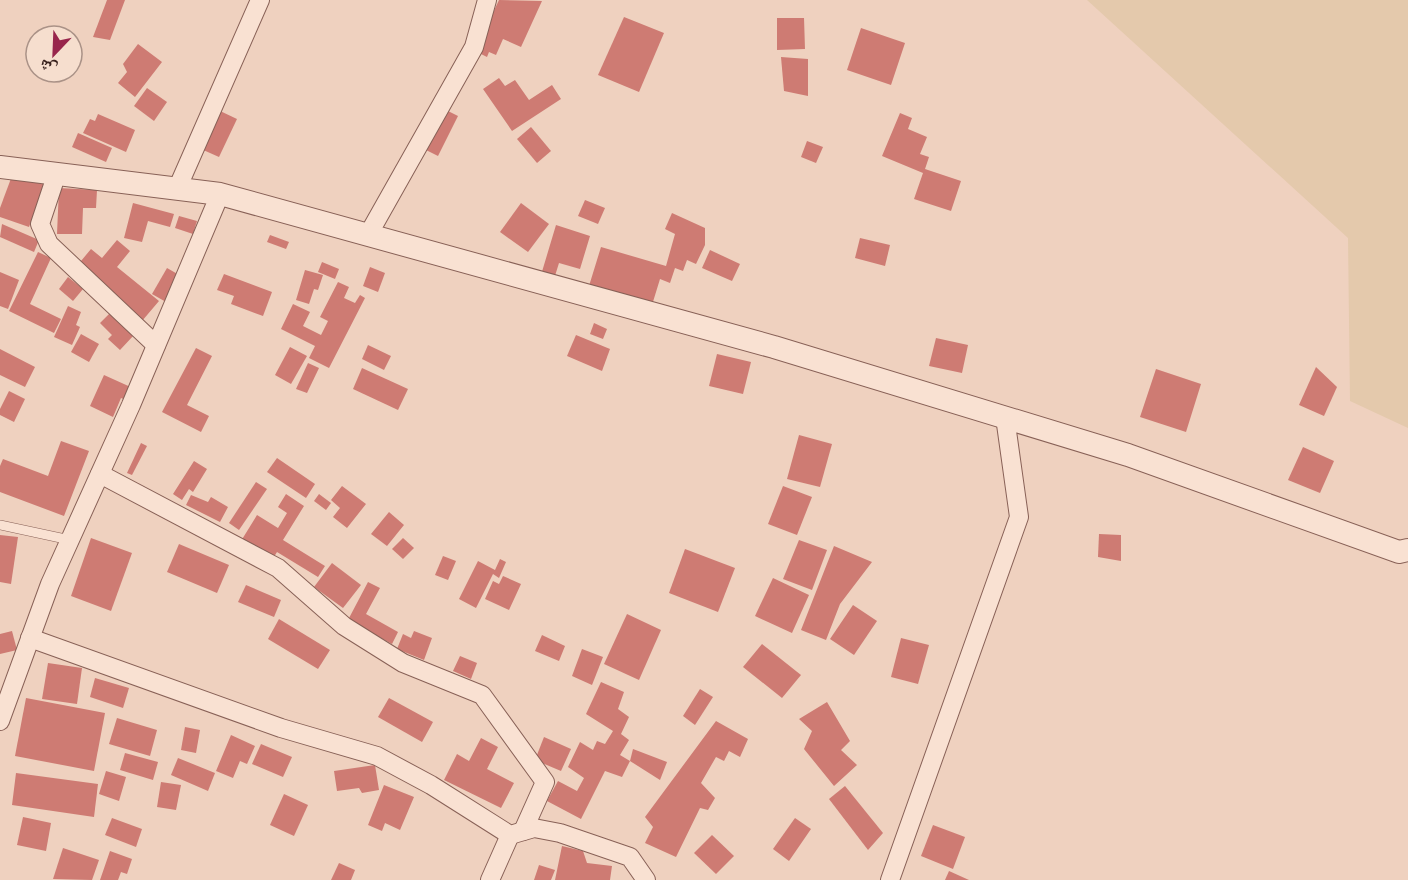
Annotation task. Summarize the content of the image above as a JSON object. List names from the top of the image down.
{
  "north": "bottom left"
}
